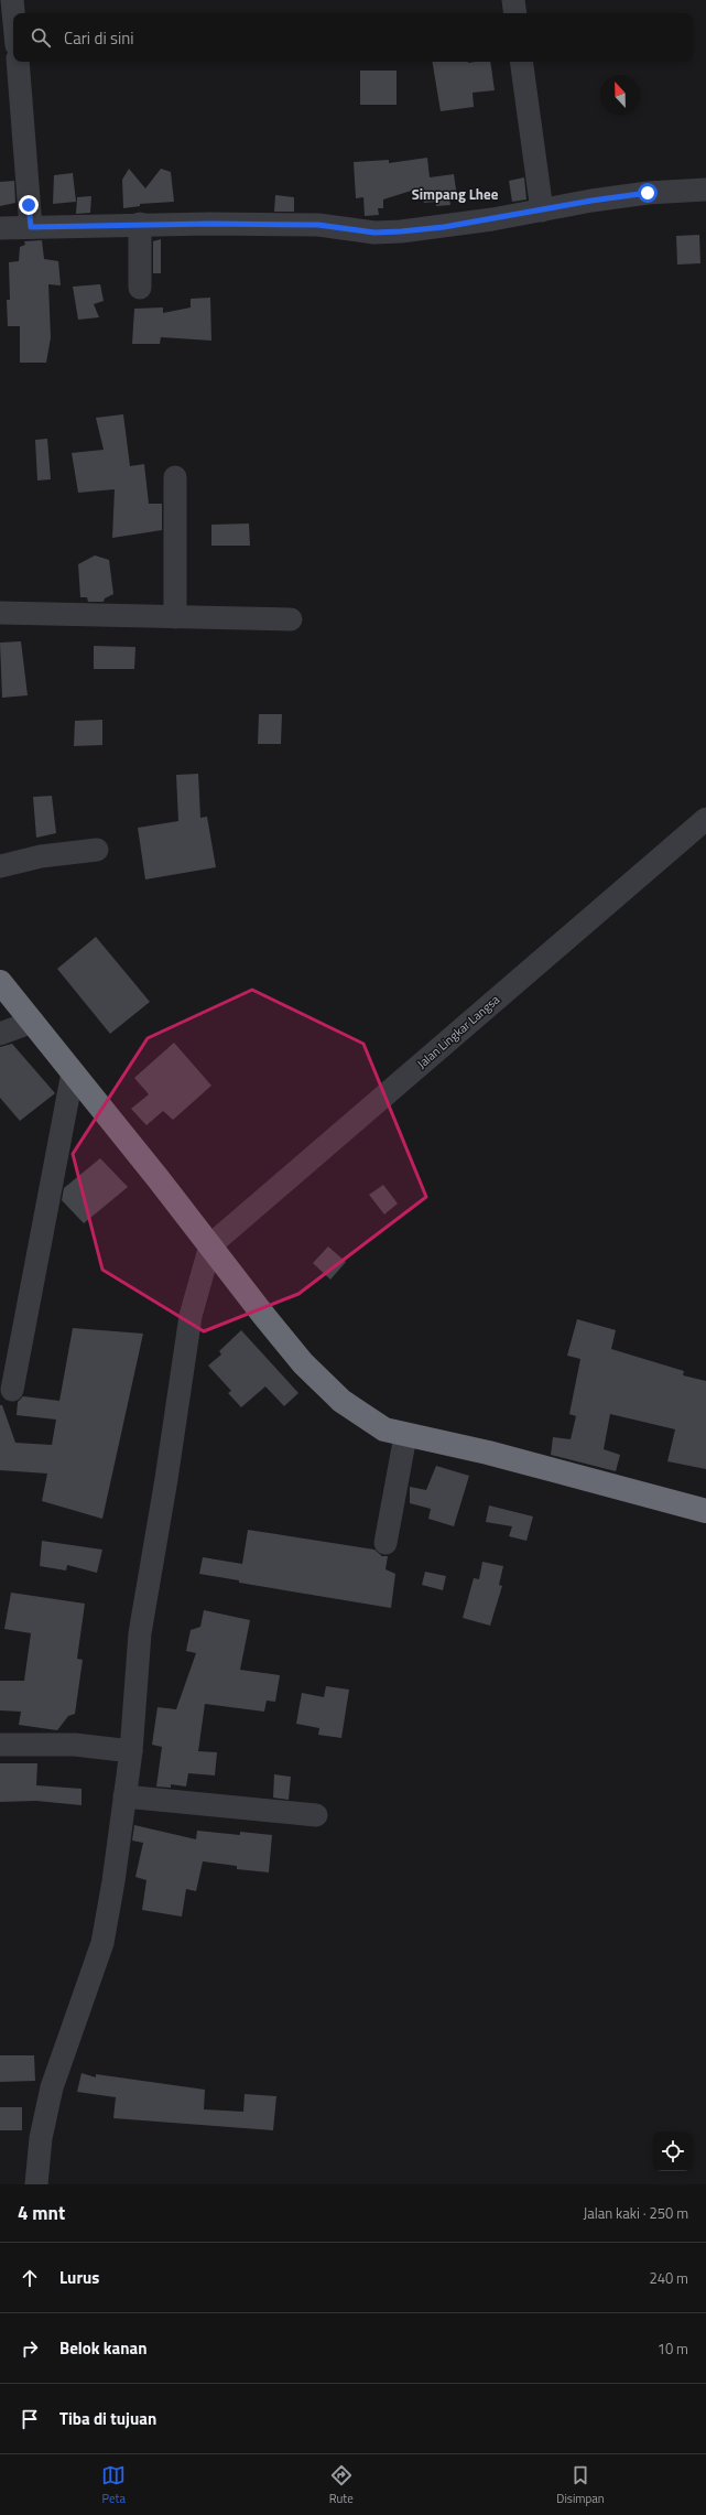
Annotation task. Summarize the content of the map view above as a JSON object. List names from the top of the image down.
{
  "streets": {
    "street": ["Jalan Lingkar Langsa"]
  },
  "districts": ["Simpang Lhee"],
  "north": "top",
  "page": {
    "search": "Cari di sini",
    "heading": ["4 mnt", "Jalan kaki · 250 m"],
    "list": [
      ["Lurus", "240 m"],
      ["Belok kanan", "10 m"],
      "Tiba di tujuan"
    ],
    "nav": ["Peta", "Rute", "Disimpan"]
  }
}
